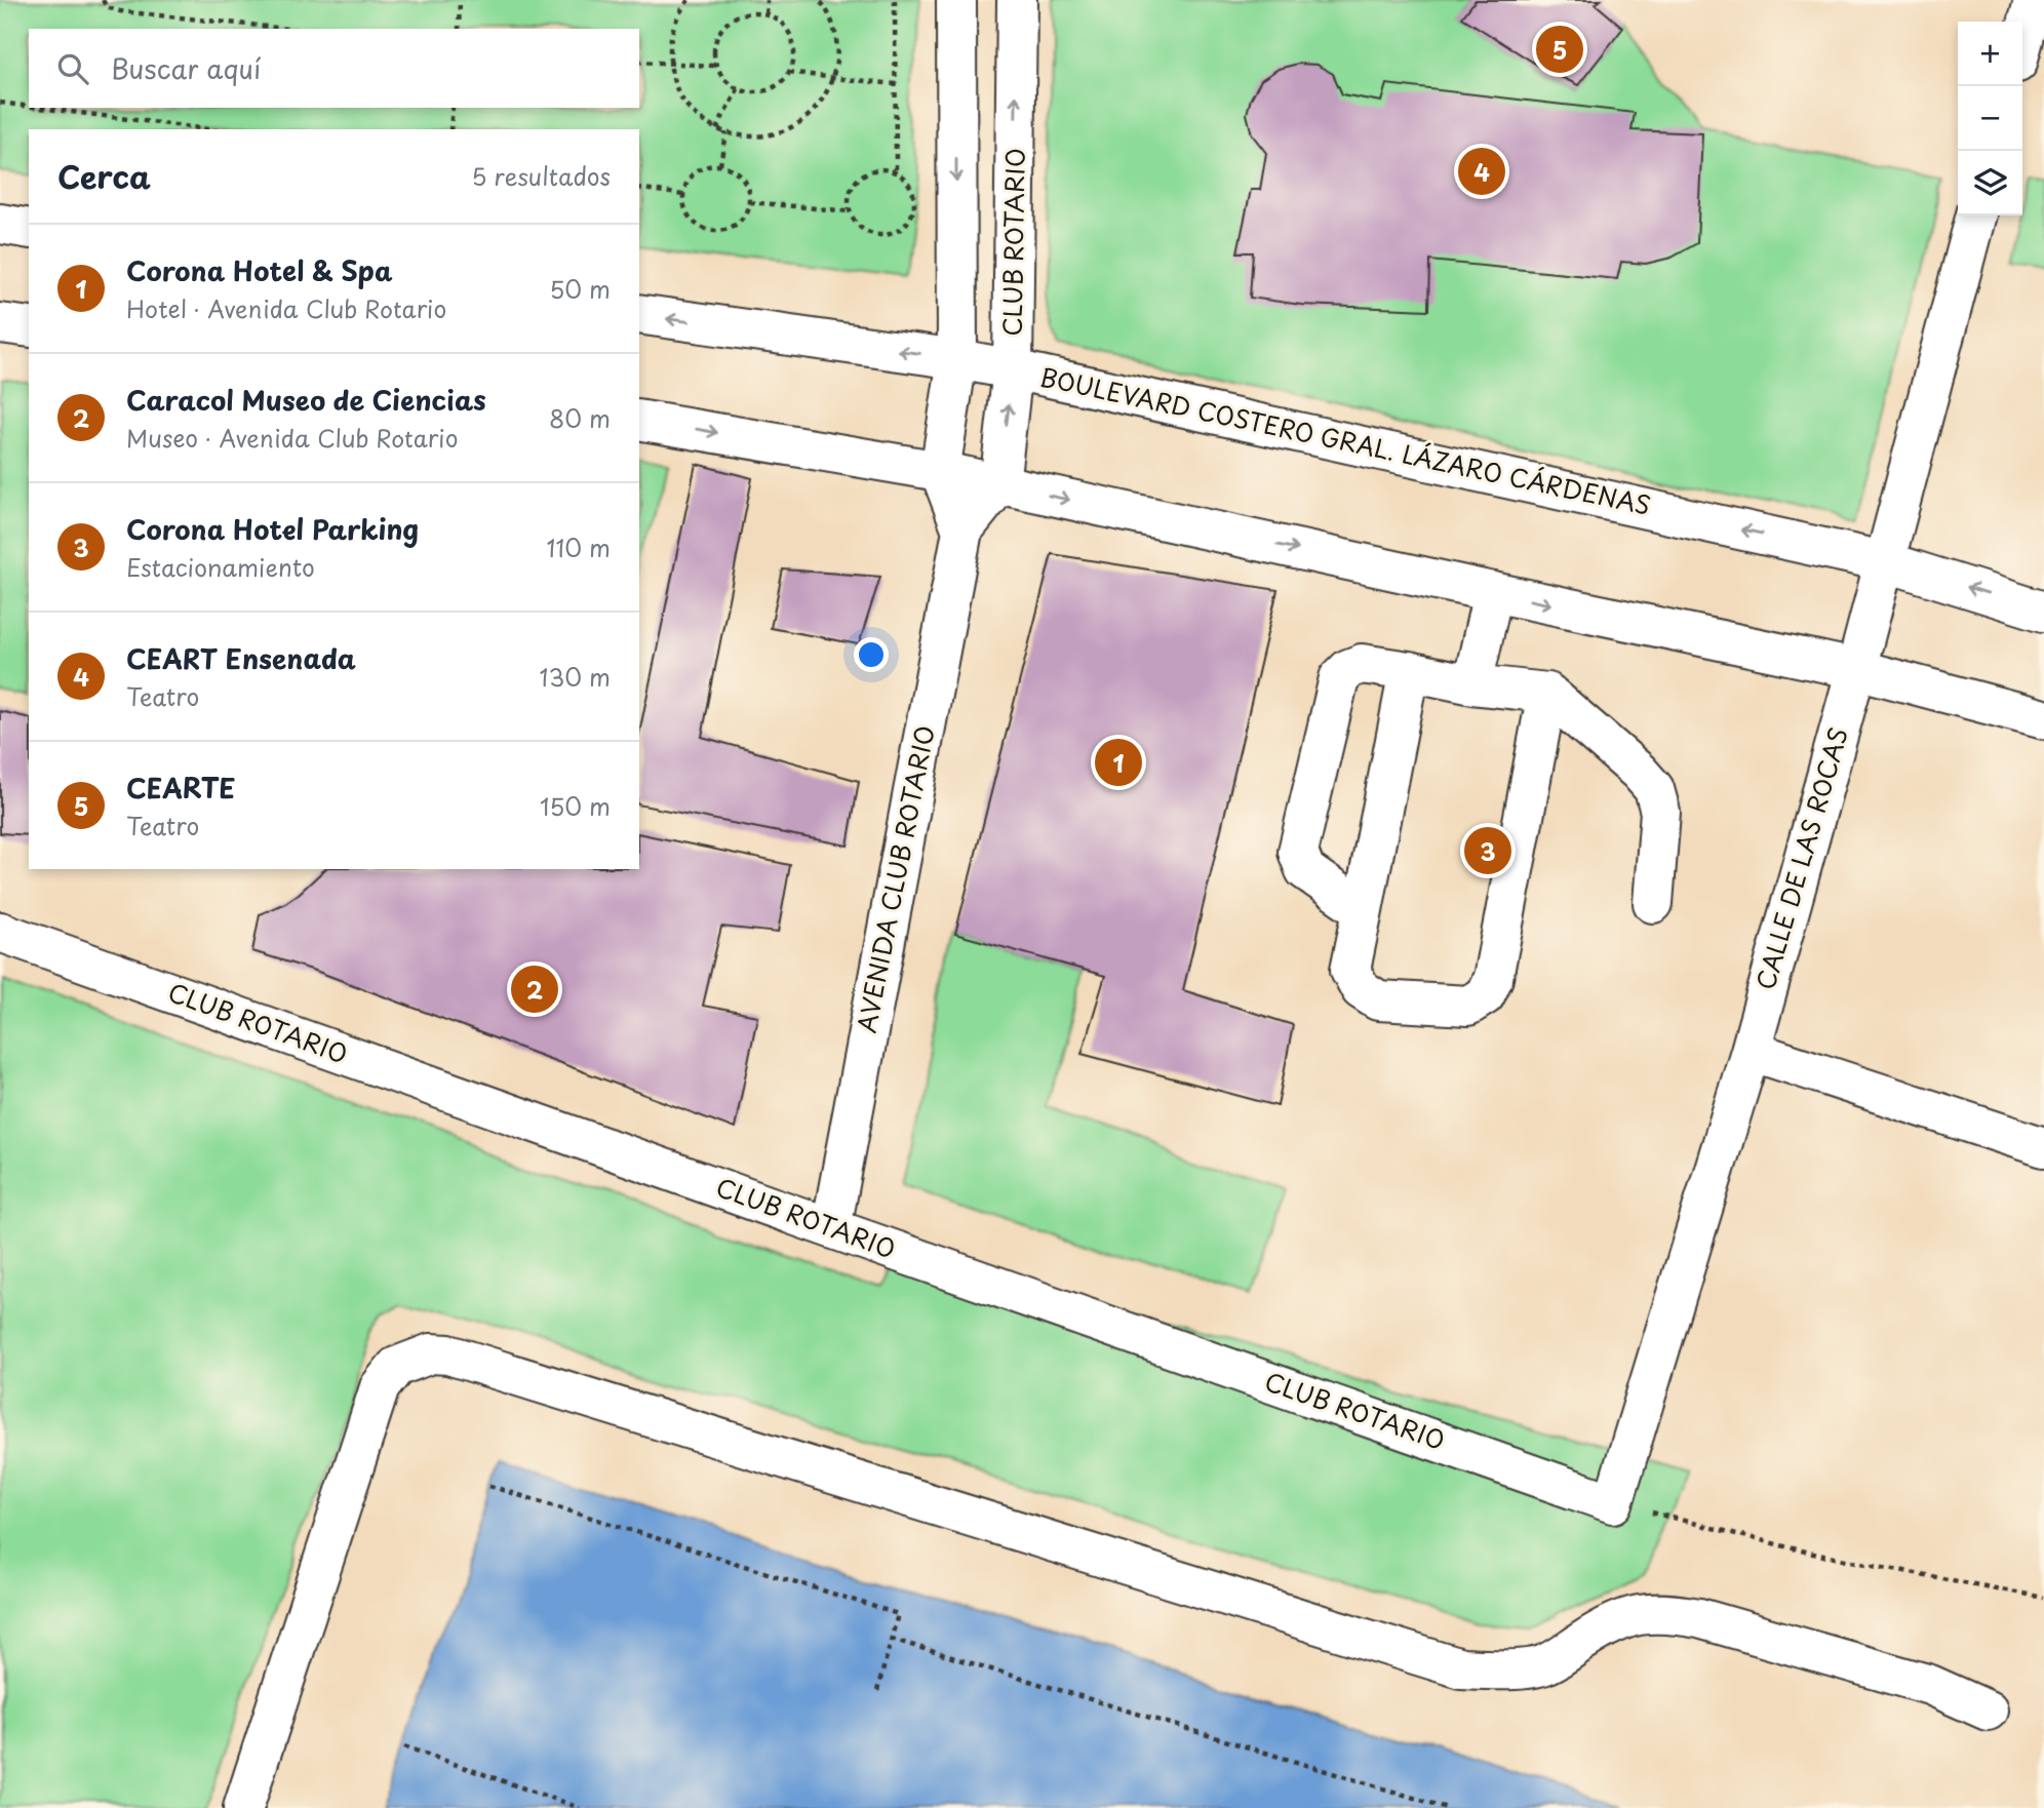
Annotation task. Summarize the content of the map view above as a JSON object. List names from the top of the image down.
{
  "streets": {
    "main road": [
      "CLUB ROTARIO",
      "BOULEVARD COSTERO GRAL. LÁZARO CÁRDENAS",
      "CALLE DE LAS ROCAS",
      "AVENIDA CLUB ROTARIO"
    ]
  },
  "crossings": [
    ["CLUB ROTARIO", "BOULEVARD COSTERO GRAL. LÁZARO CÁRDENAS"],
    ["CLUB ROTARIO", "CALLE DE LAS ROCAS"],
    ["CLUB ROTARIO", "AVENIDA CLUB ROTARIO"],
    ["BOULEVARD COSTERO GRAL. LÁZARO CÁRDENAS", "CALLE DE LAS ROCAS"]
  ],
  "page": {
    "map_buttons": ["+", "−"],
    "pins": [
      "5",
      "4",
      "1",
      "3",
      "2"
    ],
    "search": "Buscar aquí",
    "heading": ["Cerca", "5 resultados"],
    "list": [
      {
        "mark": "1",
        "name": "Corona Hotel & Spa",
        "note": "Hotel · Avenida Club Rotario",
        "value": "50 m"
      },
      {
        "mark": "2",
        "name": "Caracol Museo de Ciencias",
        "note": "Museo · Avenida Club Rotario",
        "value": "80 m"
      },
      {
        "mark": "3",
        "name": "Corona Hotel Parking",
        "note": "Estacionamiento",
        "value": "110 m"
      },
      {
        "mark": "4",
        "name": "CEART Ensenada",
        "note": "Teatro",
        "value": "130 m"
      },
      {
        "mark": "5",
        "name": "CEARTE",
        "note": "Teatro",
        "value": "150 m"
      }
    ]
  }
}
